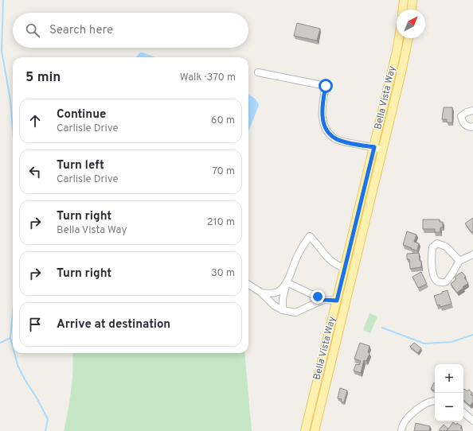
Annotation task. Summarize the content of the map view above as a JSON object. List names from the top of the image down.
{
  "streets": {
    "main road": ["Bella Vista Way"]
  },
  "north": "top right",
  "page": {
    "search": "Search here",
    "heading": ["5 min", "Walk · 370 m"],
    "list": [
      ["Continue", "Carlisle Drive", "60 m"],
      ["Turn left", "Carlisle Drive", "70 m"],
      ["Turn right", "Bella Vista Way", "210 m"],
      ["Turn right", "30 m"],
      "Arrive at destination"
    ],
    "map_buttons": ["+", "−"]
  }
}
